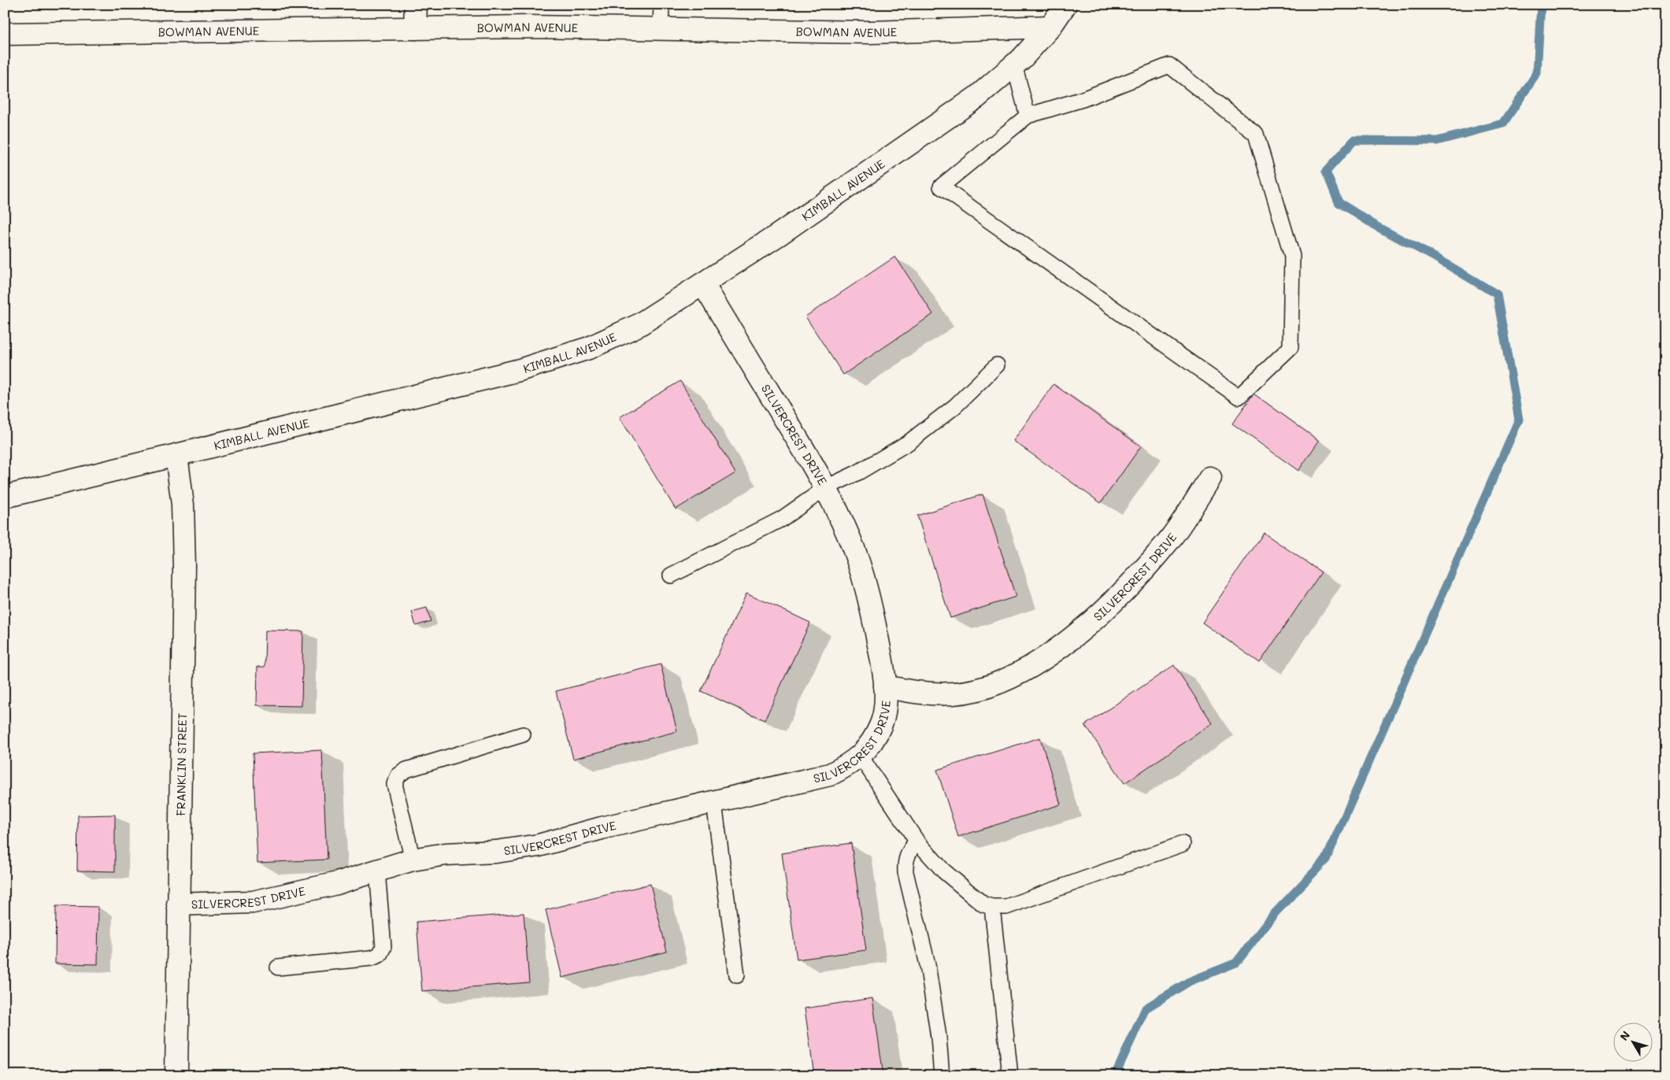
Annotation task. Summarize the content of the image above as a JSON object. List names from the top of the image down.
{
  "streets": {
    "street": [
      "BOWMAN AVENUE",
      "KIMBALL AVENUE",
      "SILVERCREST DRIVE",
      "FRANKLIN STREET"
    ]
  },
  "crossings": [
    ["BOWMAN AVENUE", "KIMBALL AVENUE"],
    ["KIMBALL AVENUE", "SILVERCREST DRIVE"],
    ["KIMBALL AVENUE", "FRANKLIN STREET"],
    ["SILVERCREST DRIVE", "FRANKLIN STREET"]
  ],
  "north": "top left"
}
